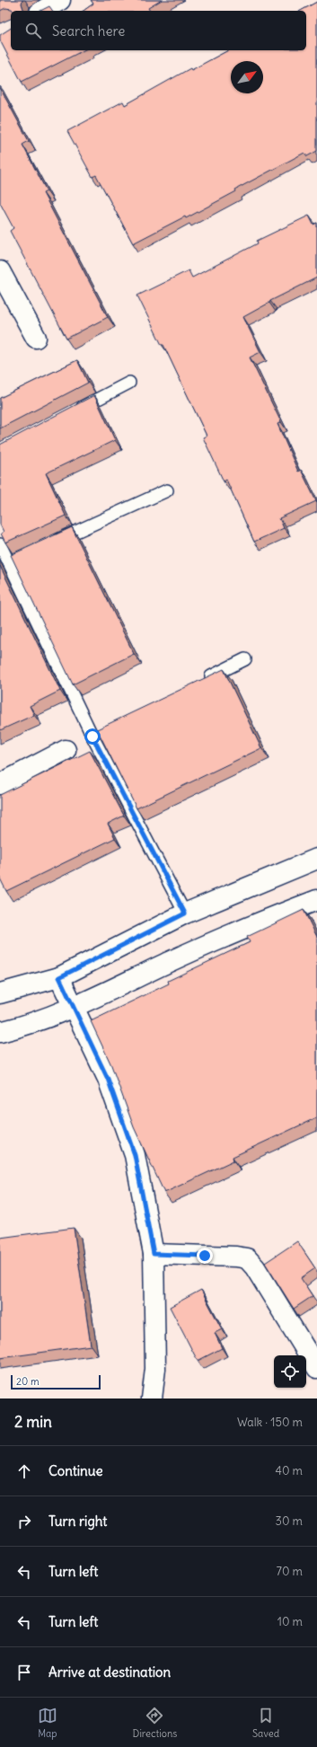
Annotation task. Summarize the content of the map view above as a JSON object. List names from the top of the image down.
{
  "scale_bar": "20 m",
  "north": "top right",
  "page": {
    "search": "Search here",
    "scale": "20 m",
    "heading": ["2 min", "Walk · 150 m"],
    "list": [
      ["Continue", "40 m"],
      ["Turn right", "30 m"],
      ["Turn left", "70 m"],
      ["Turn left", "10 m"],
      "Arrive at destination"
    ],
    "nav": ["Map", "Directions", "Saved"]
  }
}
